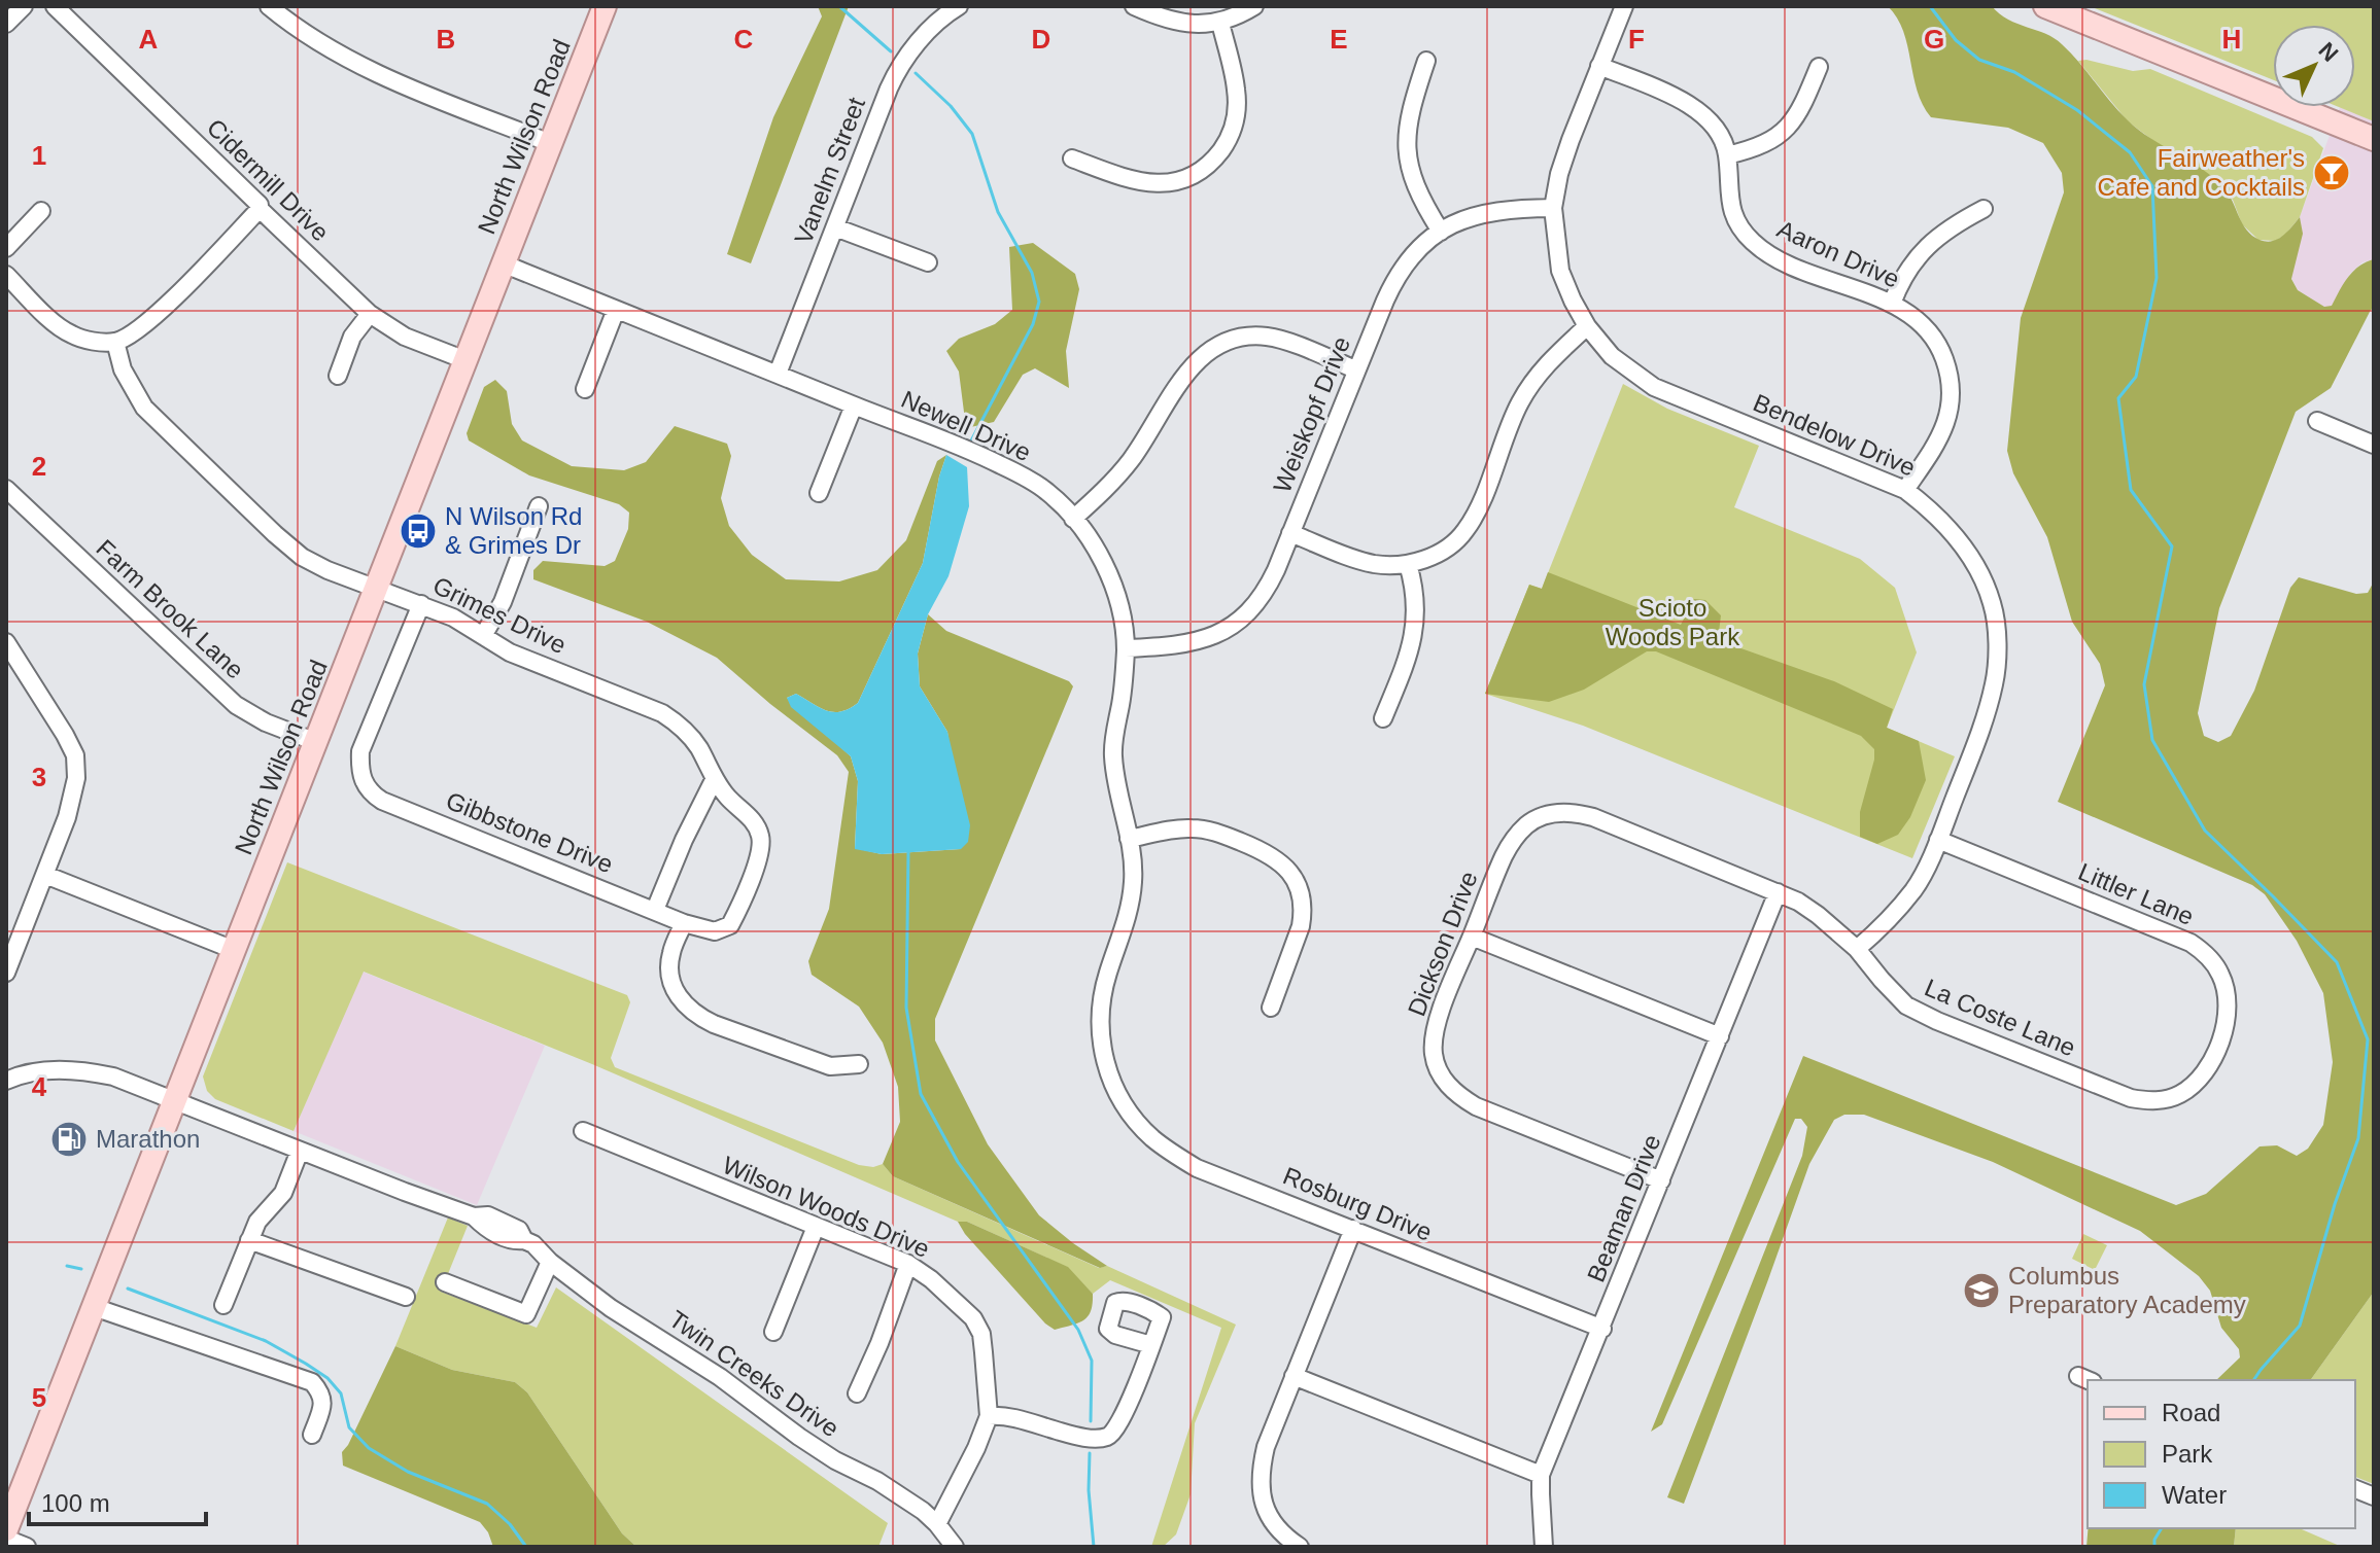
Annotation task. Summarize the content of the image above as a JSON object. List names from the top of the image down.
{
  "streets": {
    "main road": ["North Wilson Road"],
    "street": [
      "Vanelm Street",
      "Cidermill Drive",
      "Aaron Drive",
      "Weiskopf Drive",
      "Newell Drive",
      "Bendelow Drive",
      "Farm Brook Lane",
      "Grimes Drive",
      "Gibbstone Drive",
      "Littler Lane",
      "Dickson Drive",
      "La Coste Lane",
      "Rosburg Drive",
      "Wilson Woods Drive",
      "Beaman Drive",
      "Twin Creeks Drive"
    ]
  },
  "crossings": [
    ["North Wilson Road", "Cidermill Drive"],
    ["North Wilson Road", "Newell Drive"],
    ["North Wilson Road", "Farm Brook Lane"],
    ["North Wilson Road", "Grimes Drive"],
    ["North Wilson Road", "Twin Creeks Drive"],
    ["Vanelm Street", "Newell Drive"],
    ["Aaron Drive", "Bendelow Drive"],
    ["Weiskopf Drive", "Newell Drive"],
    ["Weiskopf Drive", "Bendelow Drive"],
    ["Newell Drive", "Rosburg Drive"],
    ["Bendelow Drive", "Littler Lane"],
    ["Bendelow Drive", "La Coste Lane"],
    ["Grimes Drive", "Gibbstone Drive"],
    ["Littler Lane", "La Coste Lane"],
    ["Dickson Drive", "La Coste Lane"],
    ["Dickson Drive", "Beaman Drive"],
    ["La Coste Lane", "Beaman Drive"],
    ["Rosburg Drive", "Beaman Drive"],
    ["Wilson Woods Drive", "Twin Creeks Drive"]
  ],
  "parks": ["Scioto Woods Park"],
  "places": {
    "bar": ["Fairweather's Cafe and Cocktails"],
    "bus stop": ["N Wilson Rd & Grimes Dr"],
    "fuel station": ["Marathon"],
    "school or university": ["Columbus Preparatory Academy"]
  },
  "legend": ["Road", "Park", "Water"],
  "scale_bar": "100 m",
  "north": "top right",
  "grid": {
    "columns": [
      "A",
      "B",
      "C",
      "D",
      "E",
      "F",
      "G",
      "H"
    ],
    "rows": [
      "1",
      "2",
      "3",
      "4",
      "5"
    ]
  }
}
